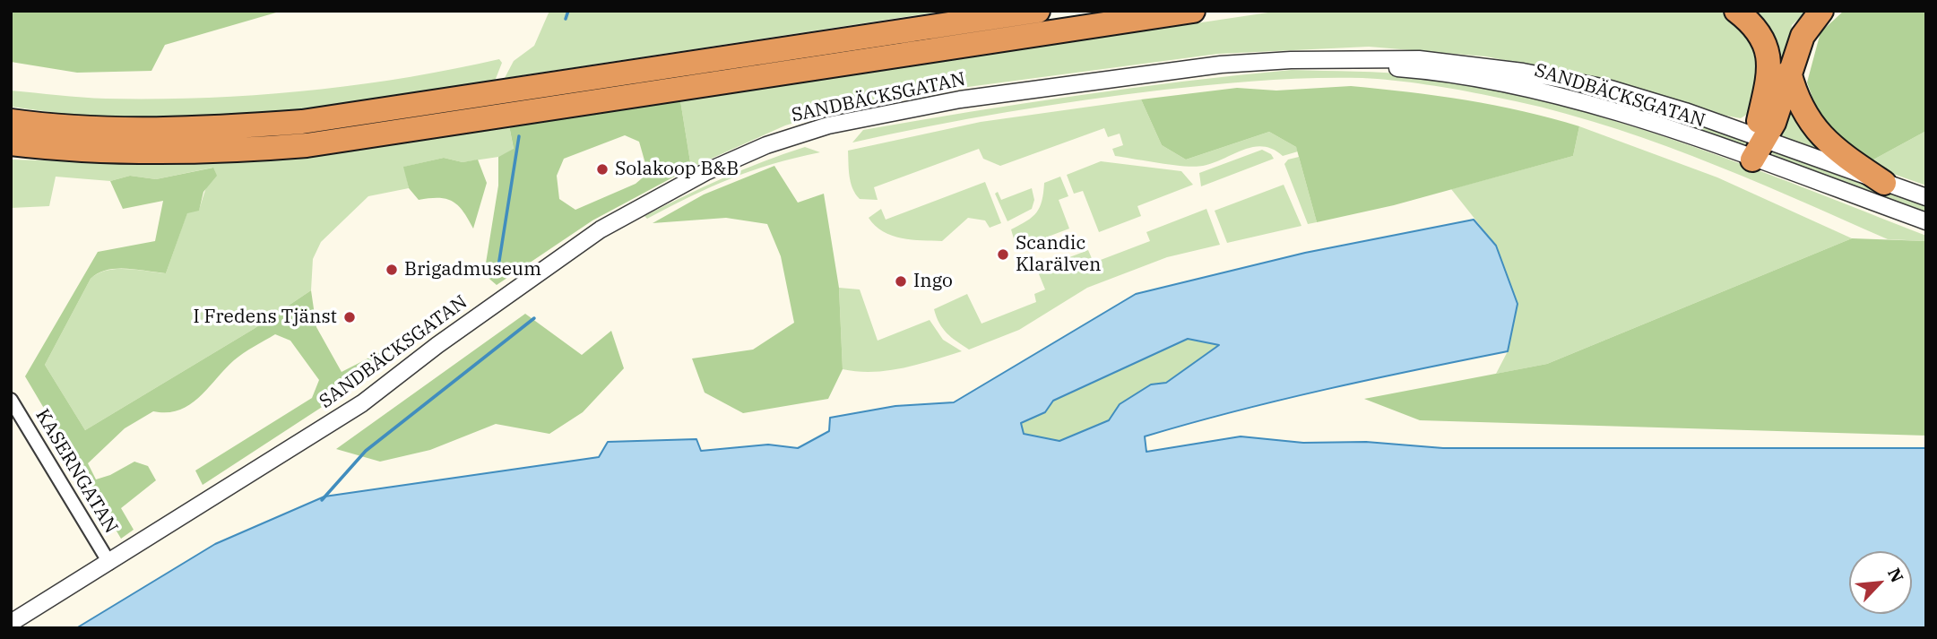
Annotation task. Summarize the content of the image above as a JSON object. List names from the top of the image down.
{
  "streets": {
    "street": ["SANDBÄCKSGATAN", "KASERNGATAN"]
  },
  "crossings": [
    ["SANDBÄCKSGATAN", "KASERNGATAN"]
  ],
  "places": [
    "Solakoop B&B",
    "Scandic Klarälven",
    "Brigadmuseum",
    "Ingo",
    "I Fredens Tjänst"
  ],
  "north": "top right"
}
